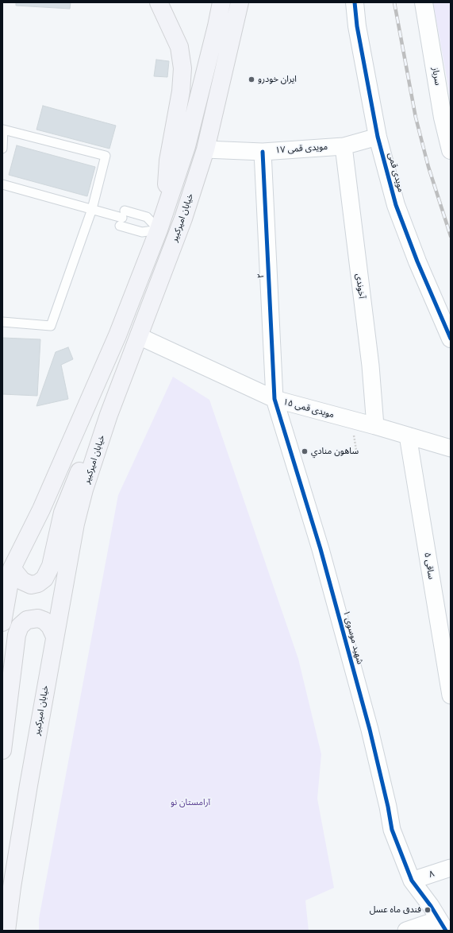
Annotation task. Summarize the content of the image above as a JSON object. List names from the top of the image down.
{
  "streets": {
    "main road": ["خیابان امیرکبیر"],
    "street": [
      "سرباز",
      "مویدی قمی ۱۷",
      "مویدی قمی",
      "۲",
      "آخوندی",
      "مویدی قمی ۱۵",
      "ساقی ۵",
      "شهید موسوی ۱",
      "۸"
    ]
  },
  "crossings": [
    ["مویدی قمی ۱۷", "مویدی قمی"],
    ["مویدی قمی ۱۷", "خیابان امیرکبیر"],
    ["مویدی قمی ۱۷", "۲"],
    ["مویدی قمی ۱۷", "آخوندی"],
    ["خیابان امیرکبیر", "مویدی قمی ۱۵"],
    ["۲", "مویدی قمی ۱۵"],
    ["۲", "شهید موسوی ۱"],
    ["آخوندی", "مویدی قمی ۱۵"],
    ["مویدی قمی ۱۵", "ساقی ۵"],
    ["مویدی قمی ۱۵", "شهید موسوی ۱"],
    ["شهید موسوی ۱", "۸"]
  ],
  "parks": ["آرامستان نو"],
  "places": ["ایران خودرو", "ساهون منادي", "فندق ماه عسل"]
}
